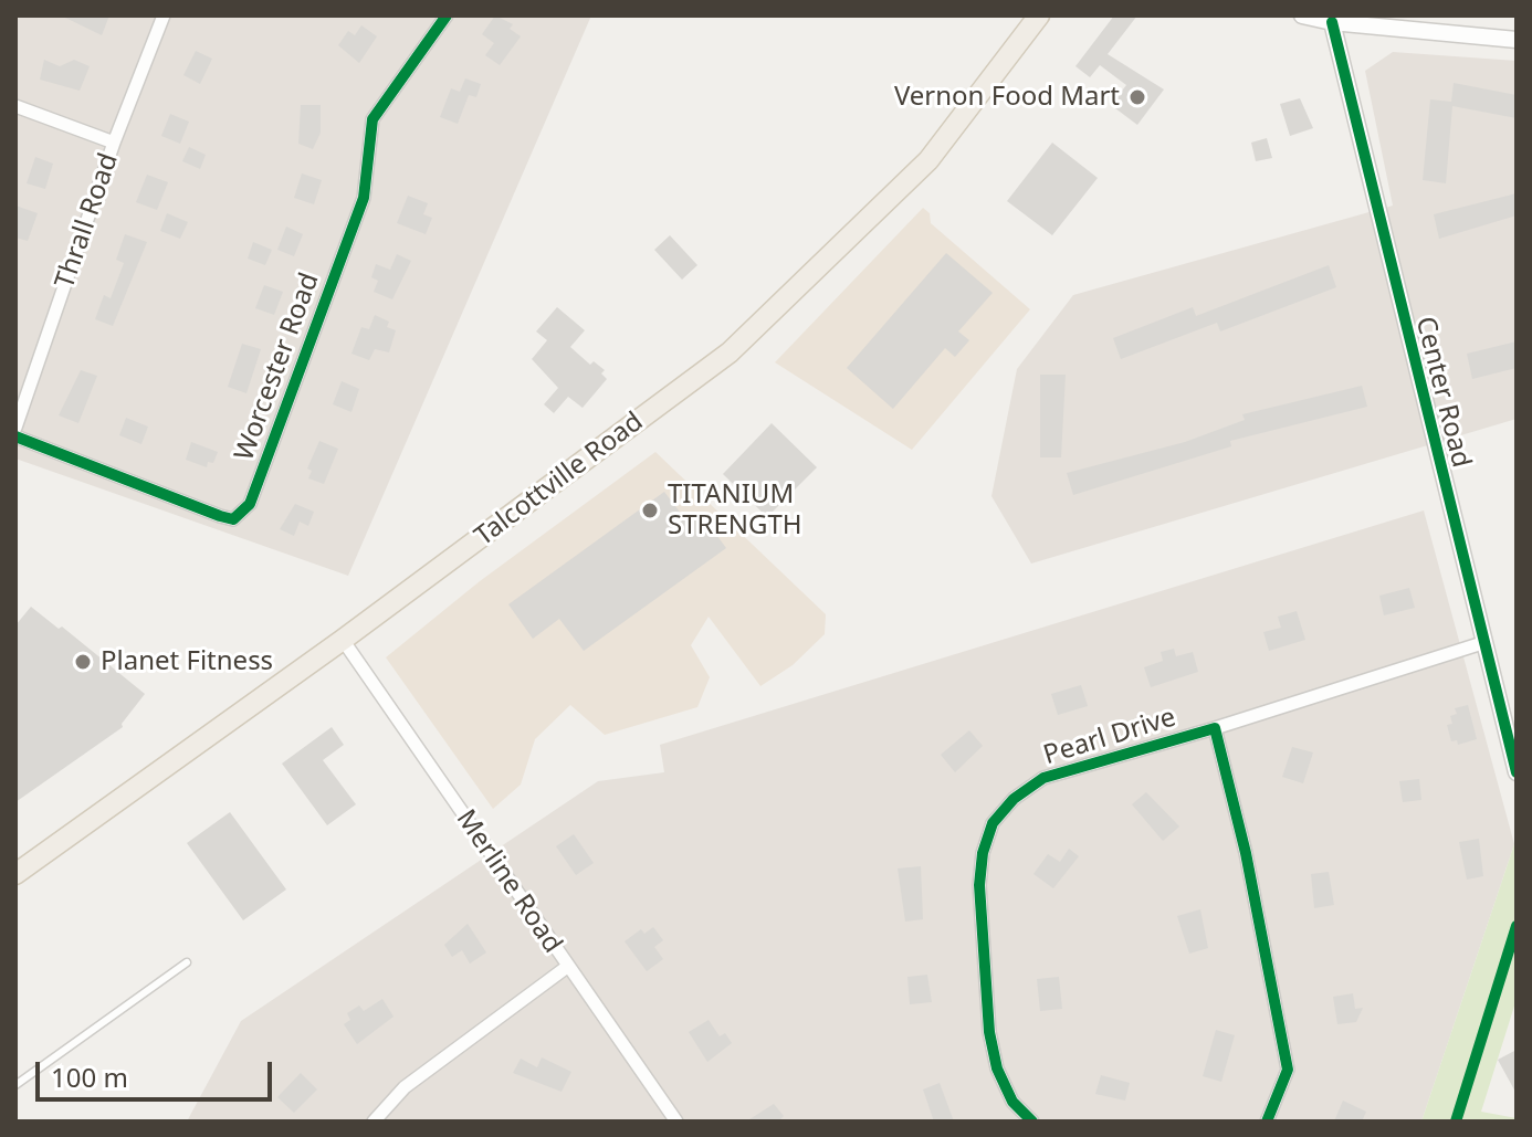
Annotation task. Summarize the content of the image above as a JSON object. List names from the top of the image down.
{
  "streets": {
    "main road": ["Talcottville Road"],
    "street": [
      "Thrall Road",
      "Worcester Road",
      "Center Road",
      "Pearl Drive",
      "Merline Road"
    ]
  },
  "crossings": [
    ["Center Road", "Pearl Drive"],
    ["Talcottville Road", "Merline Road"]
  ],
  "places": ["Vernon Food Mart", "TITANIUM STRENGTH", "Planet Fitness"],
  "scale_bar": "100 m"
}
